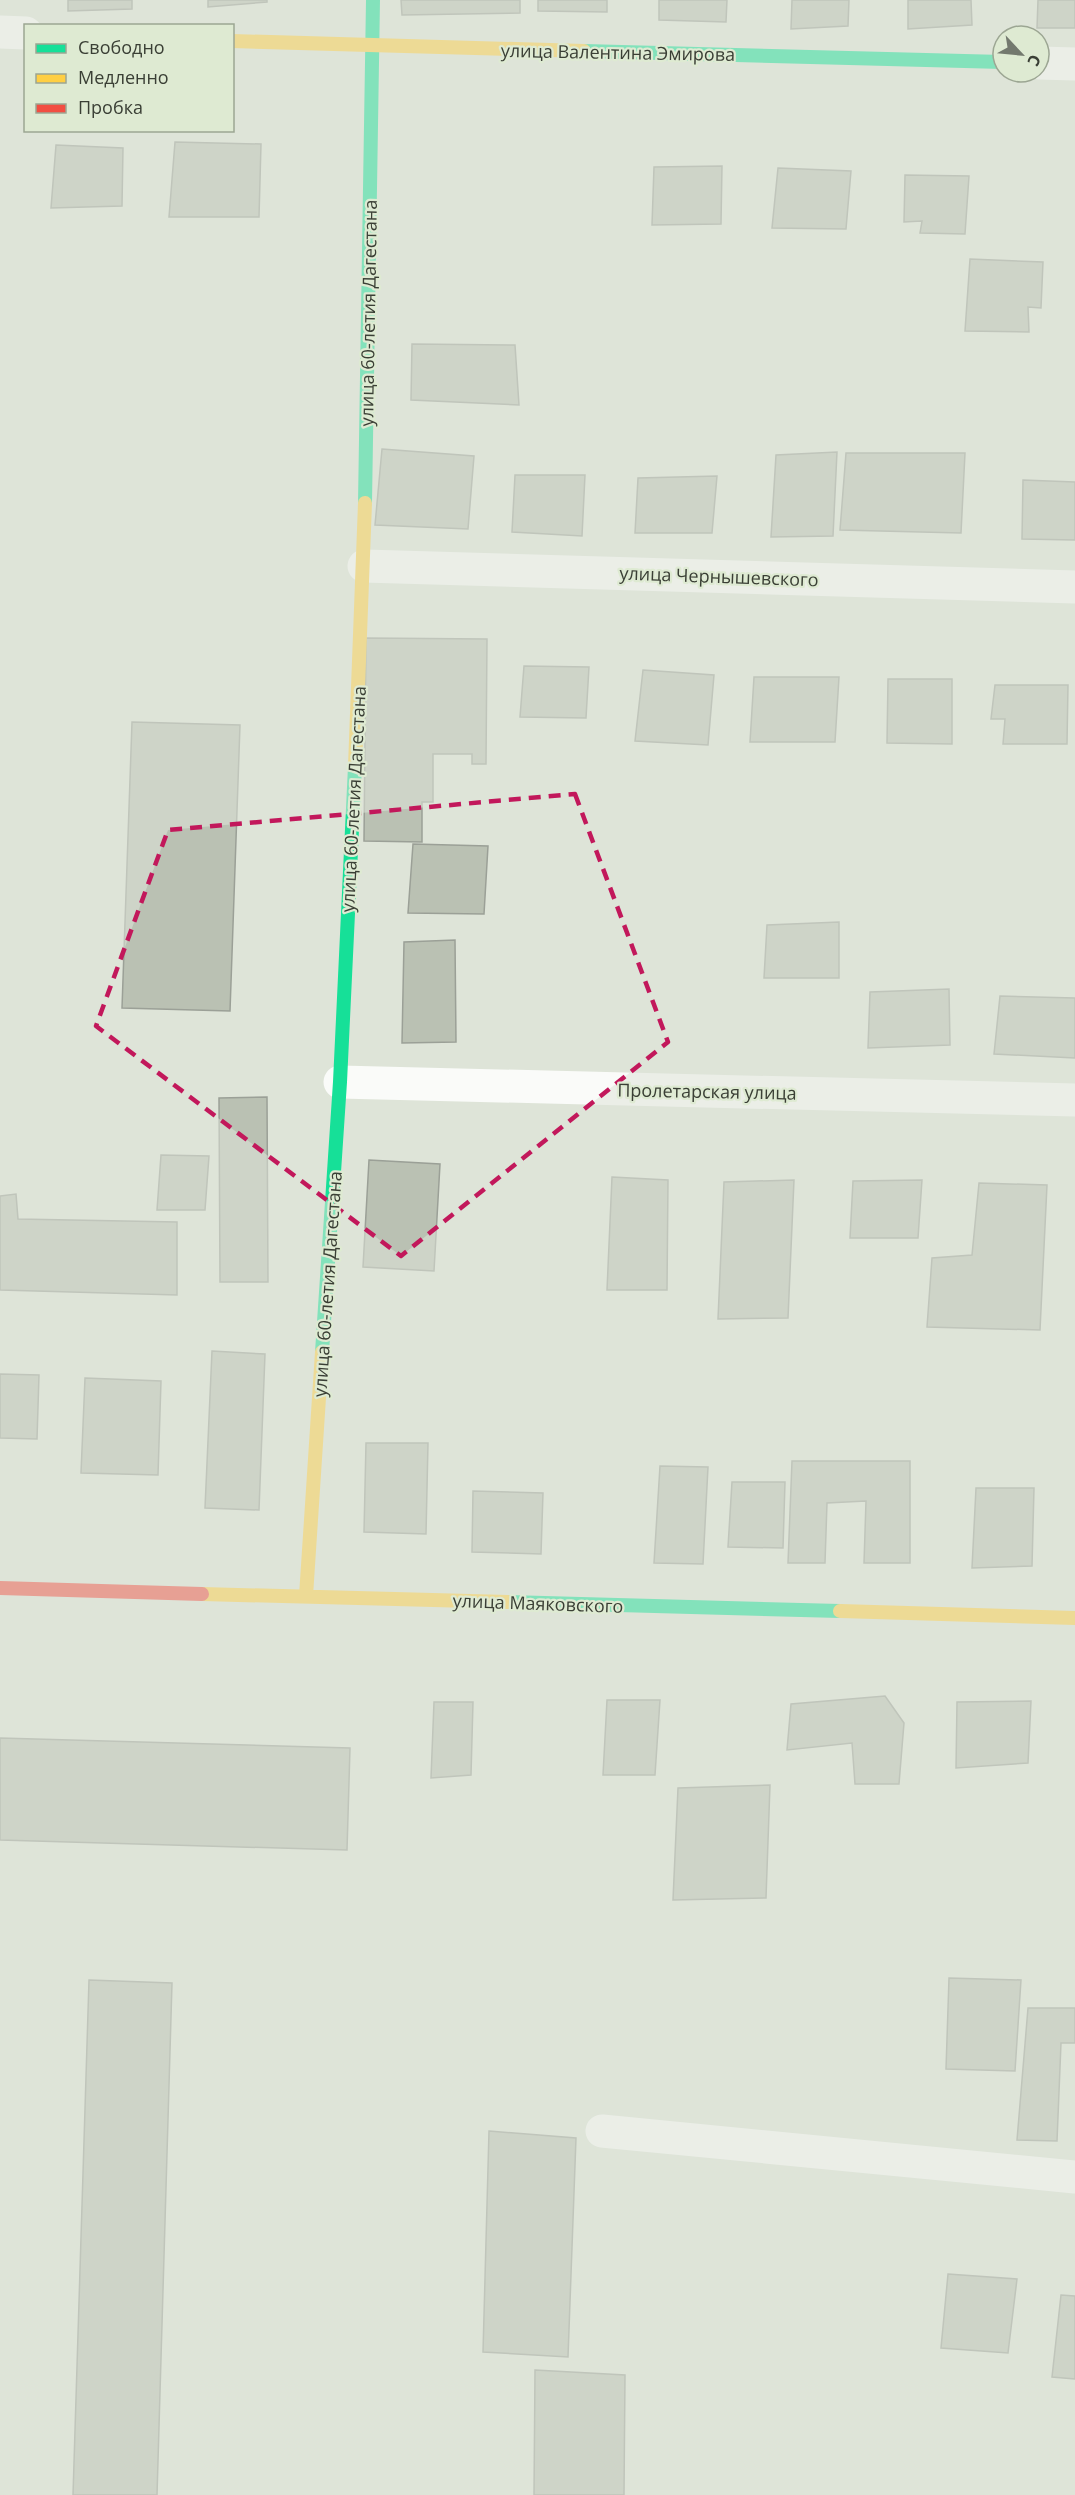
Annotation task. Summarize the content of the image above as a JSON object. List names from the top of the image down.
{
  "streets": {
    "street": [
      "улица Валентина Эмирова",
      "улица 60-летия Дагестана",
      "улица Чернышевского",
      "Пролетарская улица",
      "улица Маяковского"
    ]
  },
  "crossings": [
    ["улица Валентина Эмирова", "улица 60-летия Дагестана"],
    ["улица 60-летия Дагестана", "улица Чернышевского"],
    ["улица 60-летия Дагестана", "Пролетарская улица"],
    ["улица 60-летия Дагестана", "улица Маяковского"]
  ],
  "legend": ["Свободно", "Медленно", "Пробка"],
  "north": "bottom right"
}
